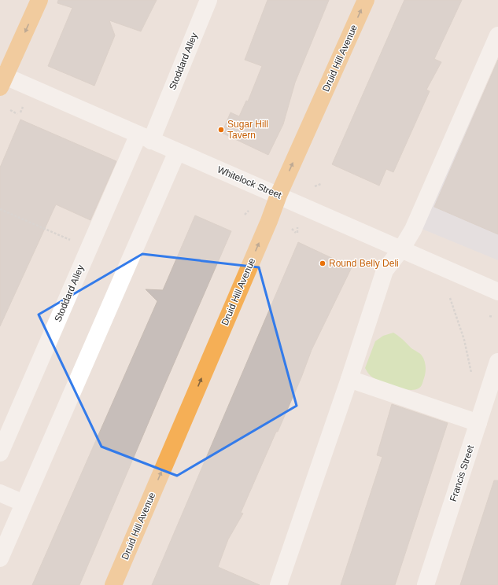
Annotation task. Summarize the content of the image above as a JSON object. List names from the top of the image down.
{
  "streets": {
    "main road": ["Druid Hill Avenue"],
    "street": ["Stoddard Alley", "Whitelock Street", "Francis Street"]
  },
  "crossings": [
    ["Druid Hill Avenue", "Whitelock Street"],
    ["Stoddard Alley", "Whitelock Street"]
  ],
  "one_way": ["Druid Hill Avenue"],
  "places": ["Sugar Hill Tavern", "Round Belly Deli"]
}
